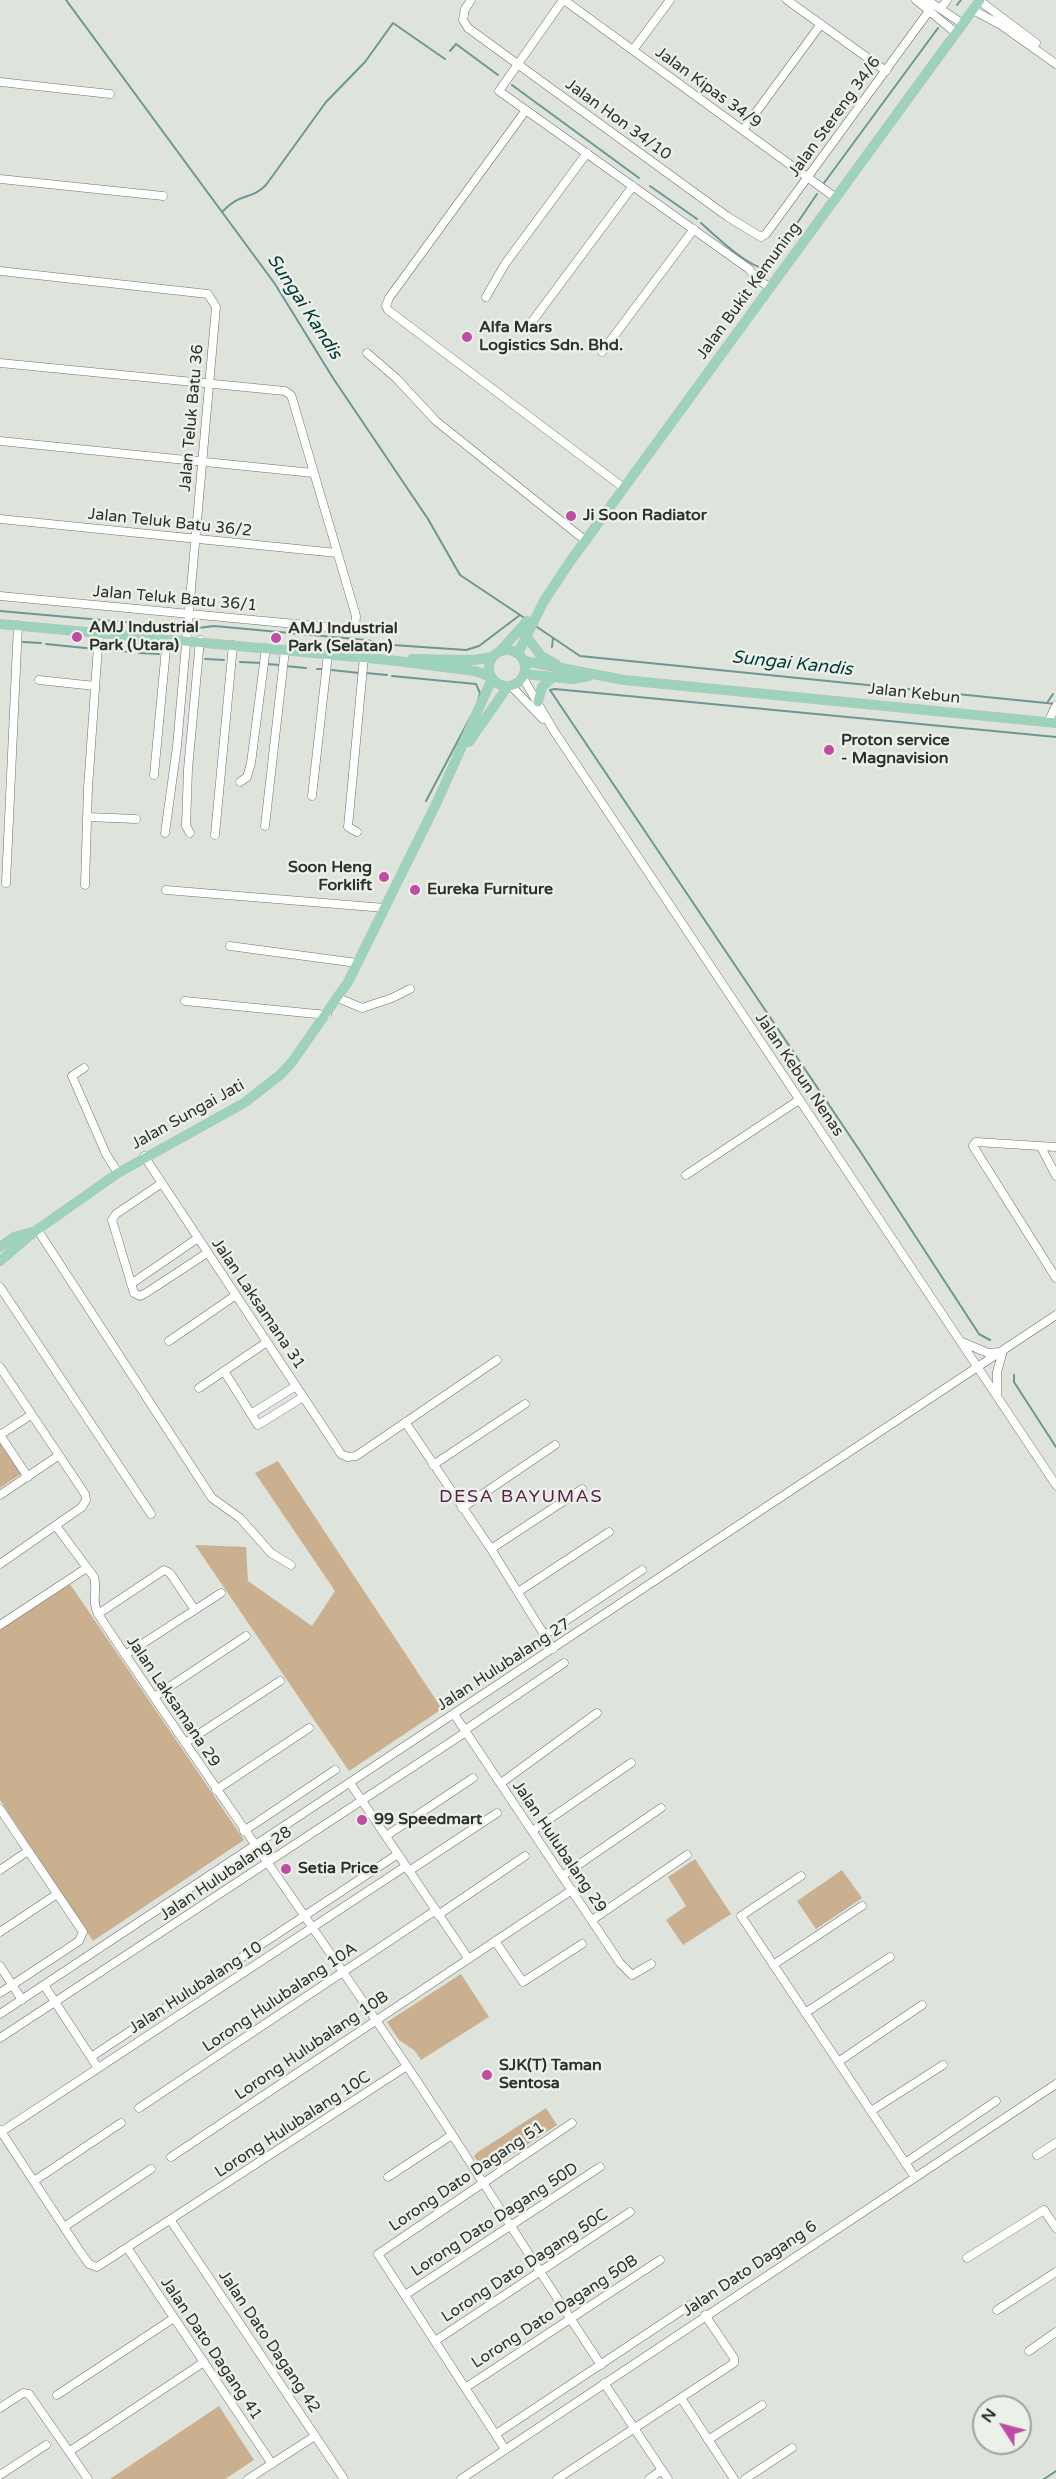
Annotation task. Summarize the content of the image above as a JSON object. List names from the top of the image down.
{
  "streets": {
    "main road": ["Jalan Bukit Kemuning", "Jalan Kebun", "Jalan Sungai Jati"],
    "street": [
      "Jalan Kipas 34/9",
      "Jalan Stereng 34/6",
      "Jalan Hon 34/10",
      "Jalan Teluk Batu 36",
      "Jalan Teluk Batu 36/2",
      "Jalan Teluk Batu 36/1",
      "Jalan Kebun Nenas",
      "Jalan Laksamana 31",
      "Jalan Hulubalang 27",
      "Jalan Laksamana 29",
      "Jalan Hulubalang 29",
      "Jalan Hulubalang 28",
      "Jalan Hulubalang 10",
      "Lorong Hulubalang 10A",
      "Lorong Hulubalang 10B",
      "Lorong Hulubalang 10C",
      "Lorong Dato Dagang 51",
      "Lorong Dato Dagang 50D",
      "Lorong Dato Dagang 50C",
      "Jalan Dato Dagang 6",
      "Lorong Dato Dagang 50B",
      "Jalan Dato Dagang 42",
      "Jalan Dato Dagang 41"
    ]
  },
  "crossings": [
    ["Jalan Kipas 34/9", "Jalan Stereng 34/6"],
    ["Jalan Kipas 34/9", "Jalan Bukit Kemuning"],
    ["Jalan Stereng 34/6", "Jalan Hon 34/10"],
    ["Jalan Bukit Kemuning", "Jalan Kebun"],
    ["Jalan Bukit Kemuning", "Jalan Kebun Nenas"],
    ["Jalan Bukit Kemuning", "Jalan Sungai Jati"],
    ["Jalan Teluk Batu 36", "Jalan Teluk Batu 36/2"],
    ["Jalan Teluk Batu 36", "Jalan Teluk Batu 36/1"],
    ["Jalan Teluk Batu 36/2", "Jalan Teluk Batu 36/1"],
    ["Jalan Kebun", "Jalan Kebun Nenas"],
    ["Jalan Kebun", "Jalan Sungai Jati"],
    ["Jalan Kebun Nenas", "Jalan Sungai Jati"],
    ["Jalan Kebun Nenas", "Jalan Hulubalang 27"],
    ["Jalan Sungai Jati", "Jalan Laksamana 31"],
    ["Jalan Hulubalang 27", "Jalan Laksamana 29"],
    ["Jalan Hulubalang 27", "Jalan Hulubalang 29"],
    ["Jalan Laksamana 29", "Jalan Hulubalang 28"],
    ["Jalan Laksamana 29", "Jalan Hulubalang 10"],
    ["Jalan Laksamana 29", "Lorong Hulubalang 10A"],
    ["Jalan Laksamana 29", "Lorong Hulubalang 10B"],
    ["Jalan Laksamana 29", "Lorong Hulubalang 10C"],
    ["Jalan Laksamana 29", "Lorong Dato Dagang 51"],
    ["Jalan Laksamana 29", "Lorong Dato Dagang 50D"],
    ["Jalan Laksamana 29", "Lorong Dato Dagang 50C"],
    ["Jalan Laksamana 29", "Lorong Dato Dagang 50B"],
    ["Jalan Hulubalang 29", "Jalan Hulubalang 28"],
    ["Jalan Hulubalang 29", "Lorong Hulubalang 10B"],
    ["Lorong Hulubalang 10C", "Jalan Dato Dagang 42"],
    ["Lorong Hulubalang 10C", "Jalan Dato Dagang 41"],
    ["Lorong Dato Dagang 51", "Lorong Dato Dagang 50D"]
  ],
  "districts": ["DESA BAYUMAS"],
  "water": ["Sungai Kandis"],
  "places": [
    "Alfa Mars Logistics Sdn. Bhd.",
    "Ji Soon Radiator",
    "AMJ Industrial Park (Utara)",
    "AMJ Industrial Park (Selatan)",
    "Proton service - Magnavision",
    "Soon Heng Forklift",
    "Eureka Furniture",
    "99 Speedmart",
    "Setia Price",
    "SJK(T) Taman Sentosa"
  ],
  "north": "top left"
}
